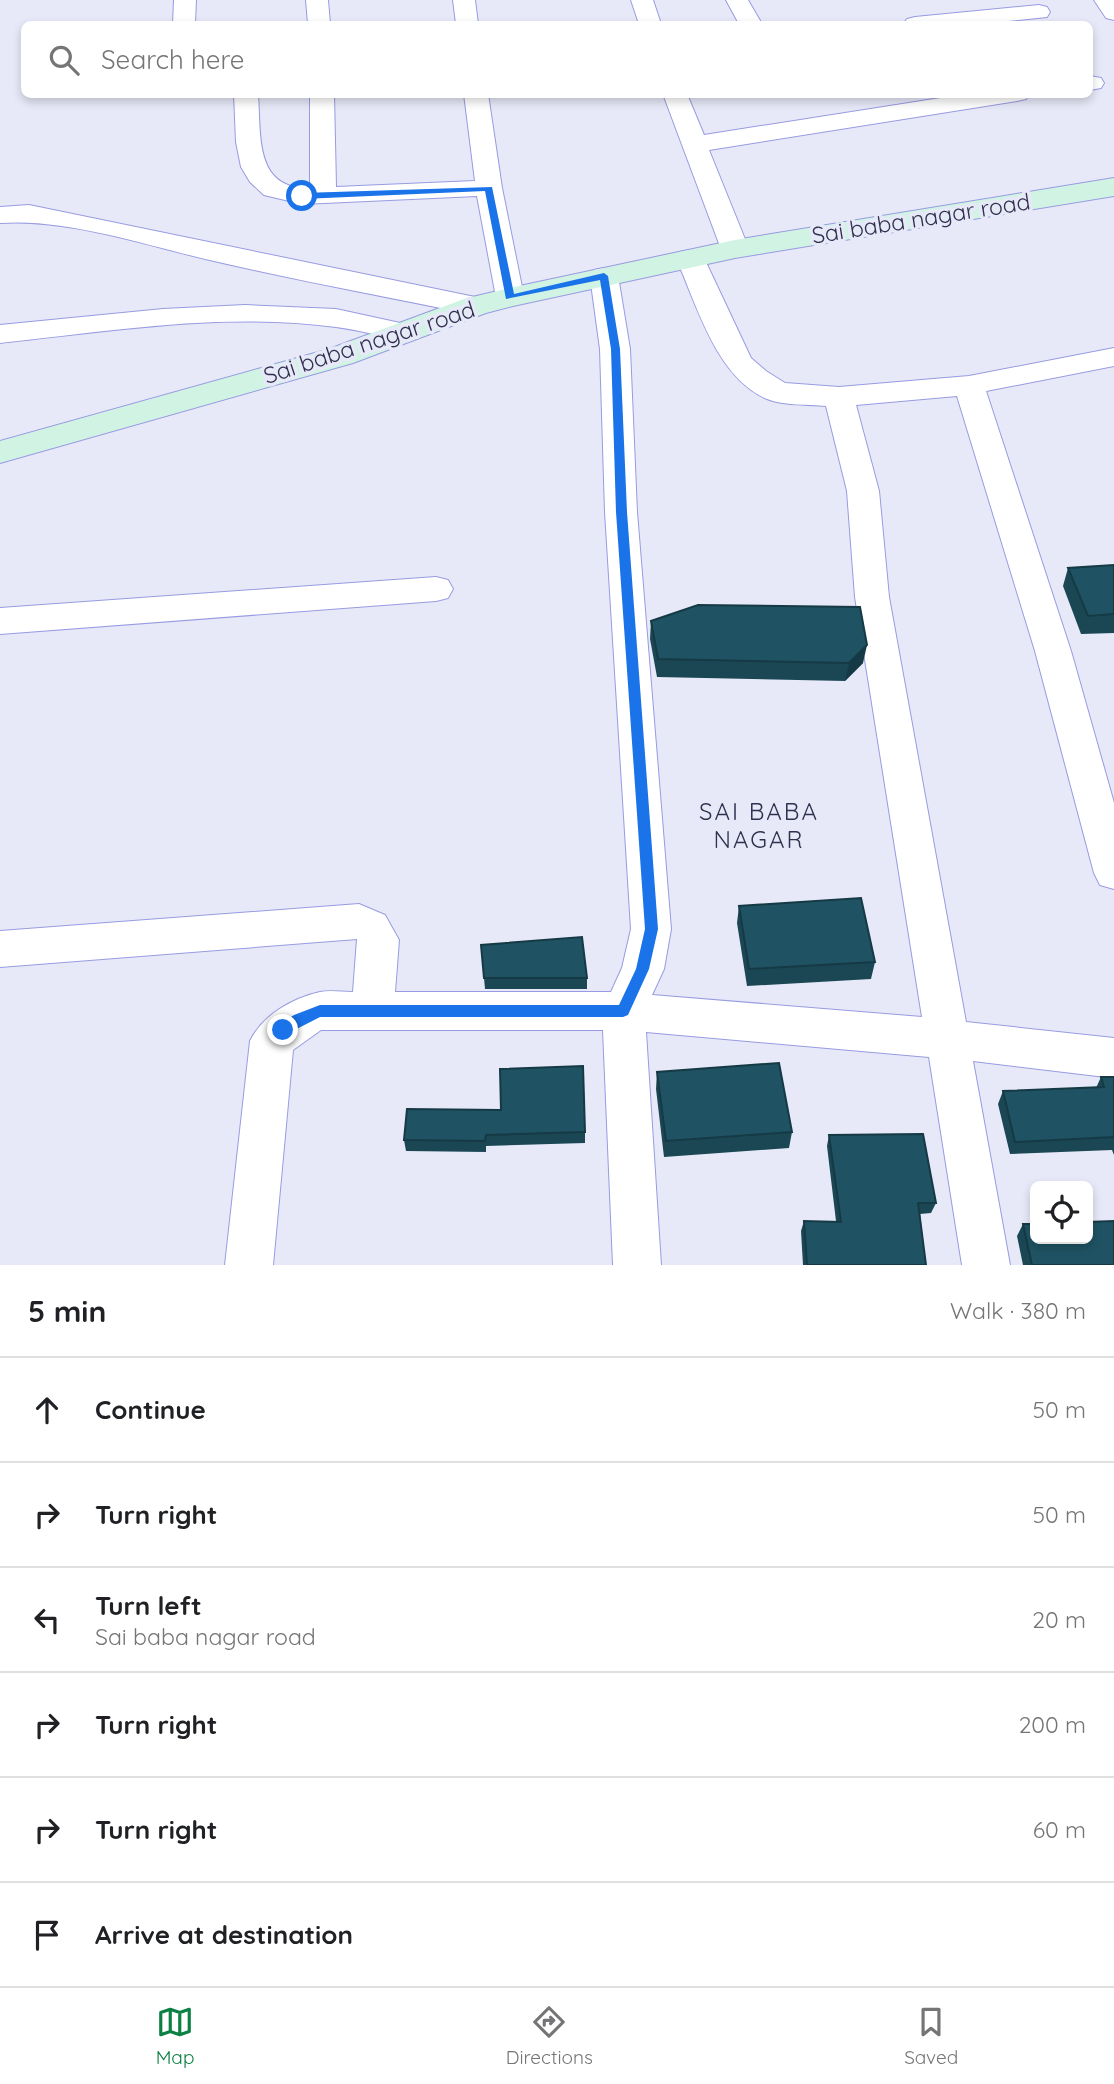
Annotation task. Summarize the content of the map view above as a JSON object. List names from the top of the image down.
{
  "streets": {
    "main road": ["Sai baba nagar road"]
  },
  "districts": ["SAI BABA NAGAR"],
  "page": {
    "search": "Search here",
    "heading": ["5 min", "Walk · 380 m"],
    "list": [
      ["Continue", "50 m"],
      ["Turn right", "50 m"],
      ["Turn left", "Sai baba nagar road", "20 m"],
      ["Turn right", "200 m"],
      ["Turn right", "60 m"],
      "Arrive at destination"
    ],
    "nav": ["Map", "Directions", "Saved"]
  }
}
